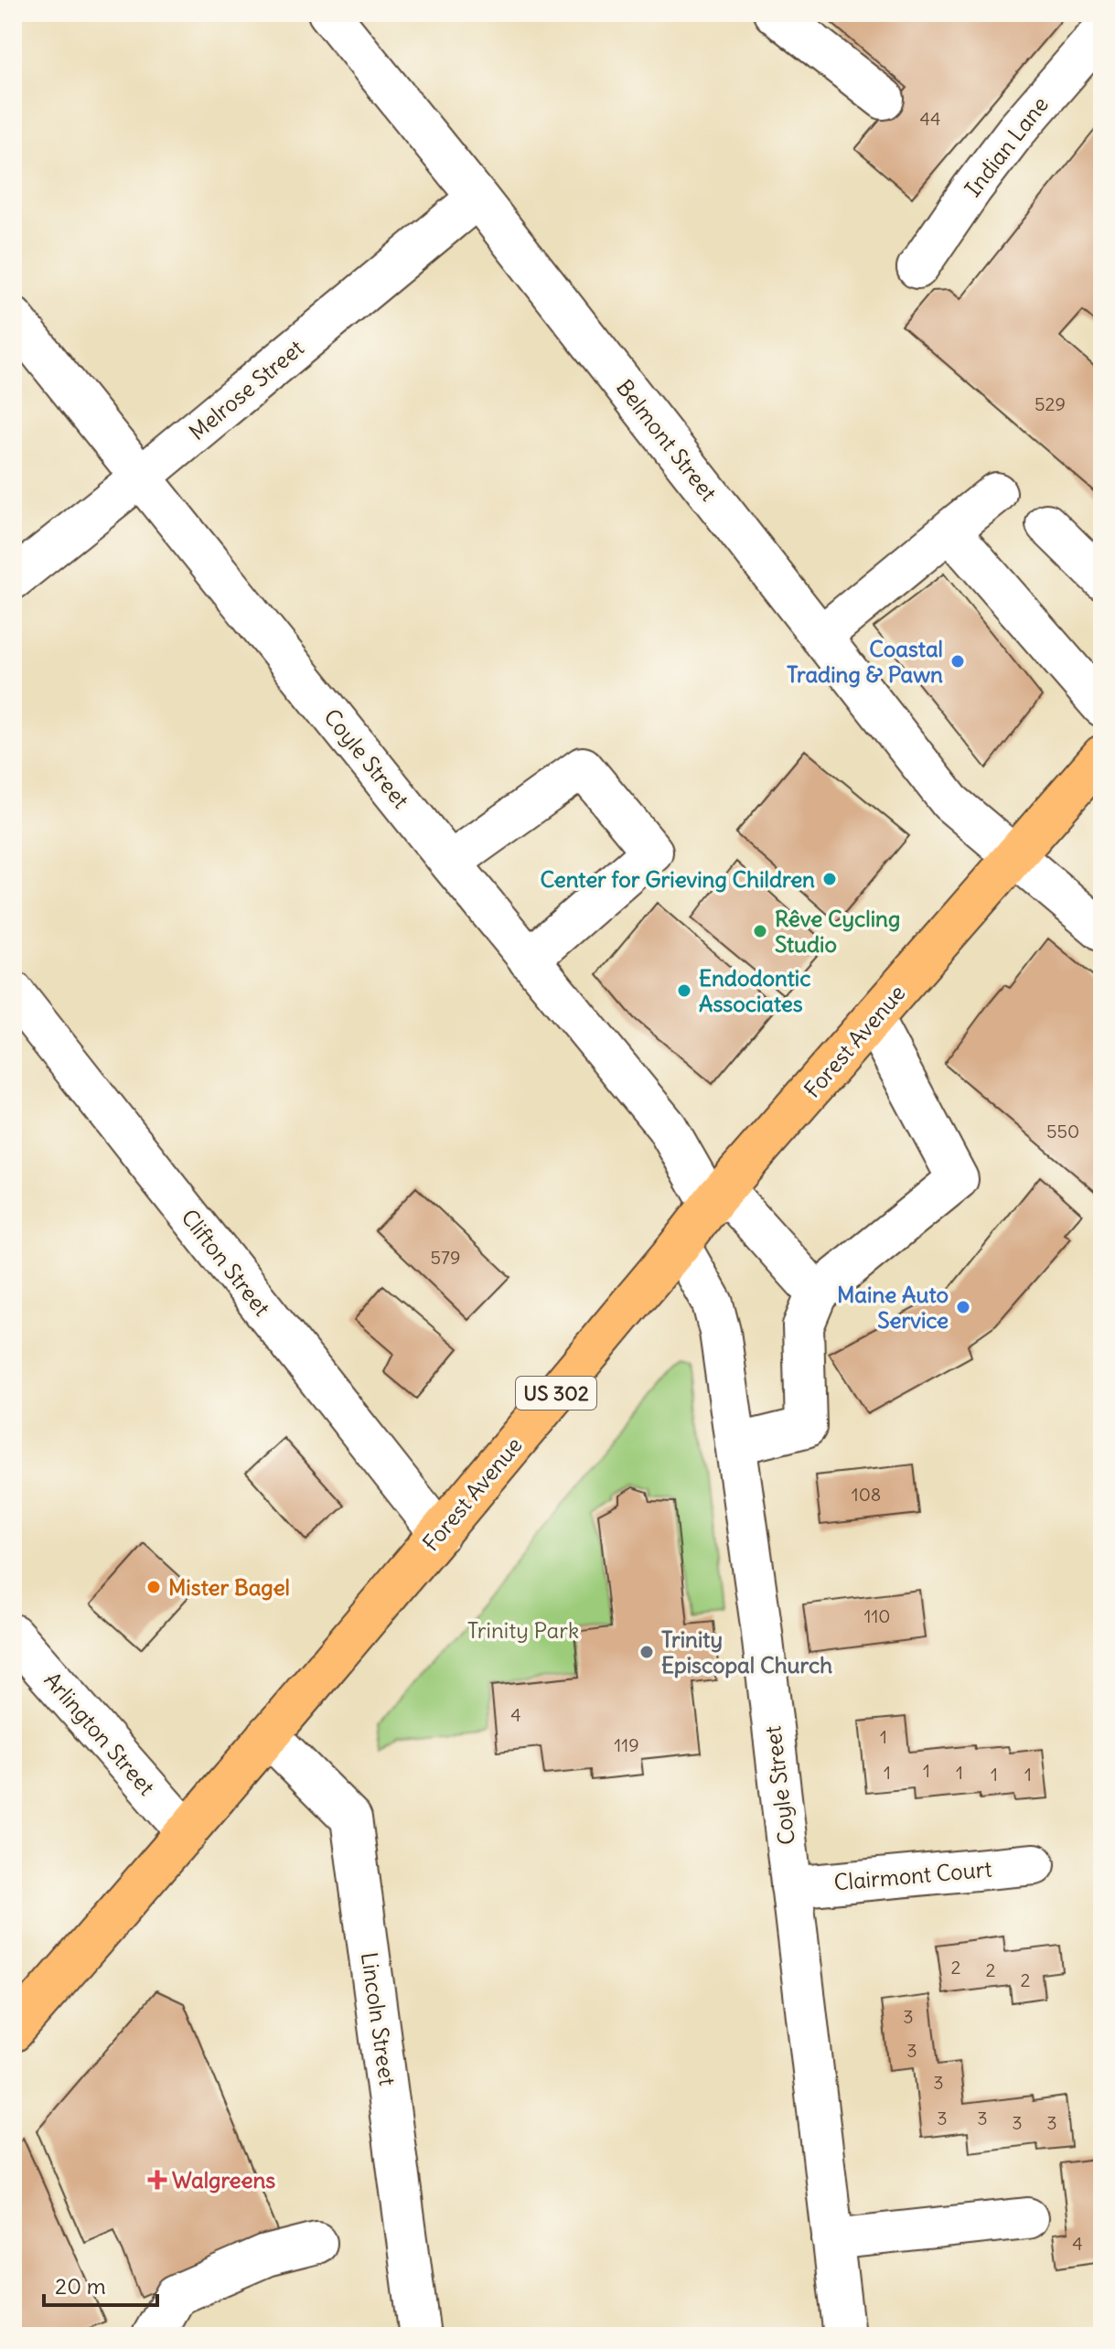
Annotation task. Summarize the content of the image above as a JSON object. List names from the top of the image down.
{
  "streets": {
    "highway": ["Forest Avenue", "US 302"],
    "street": [
      "Indian Lane",
      "Melrose Street",
      "Belmont Street",
      "Coyle Street",
      "Clifton Street",
      "Arlington Street",
      "Clairmont Court",
      "Lincoln Street"
    ]
  },
  "crossings": [
    ["Melrose Street", "Belmont Street"],
    ["Melrose Street", "Coyle Street"],
    ["Belmont Street", "Forest Avenue"],
    ["Coyle Street", "Forest Avenue"],
    ["Coyle Street", "Clairmont Court"],
    ["Forest Avenue", "Clifton Street"],
    ["Forest Avenue", "Arlington Street"],
    ["Forest Avenue", "Lincoln Street"]
  ],
  "parks": ["Trinity Park"],
  "places": {
    "other": [
      "Coastal Trading & Pawn",
      "Center for Grieving Children",
      "Rêve Cycling Studio",
      "Endodontic Associates",
      "Maine Auto Service",
      "Mister Bagel",
      "Trinity Episcopal Church"
    ],
    "health": ["Walgreens"]
  },
  "house_numbers": [
    "44",
    "529",
    "550",
    "579",
    "108",
    "110",
    "4",
    "1",
    "119",
    "1",
    "1",
    "1",
    "1",
    "1",
    "2",
    "2",
    "2",
    "3",
    "3",
    "3",
    "3",
    "3",
    "3",
    "3",
    "4"
  ],
  "scale_bar": "20 m"
}
